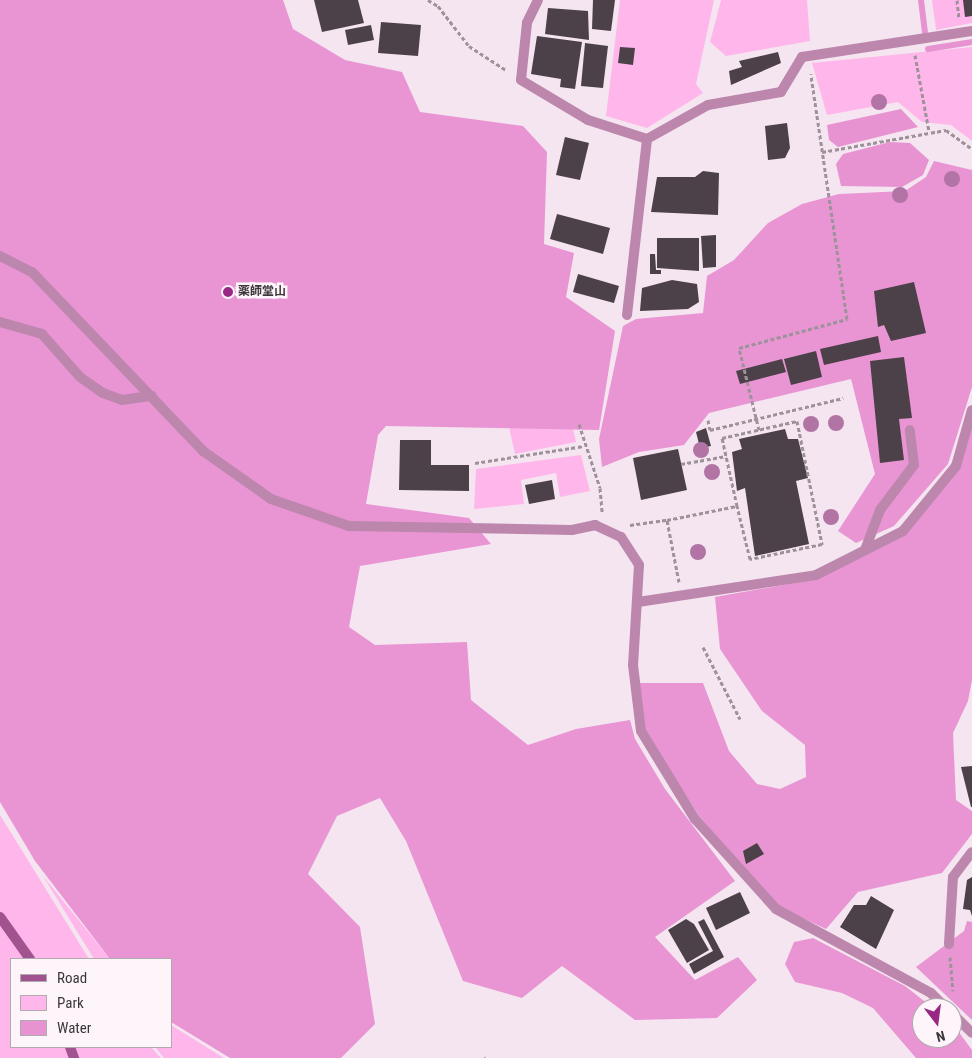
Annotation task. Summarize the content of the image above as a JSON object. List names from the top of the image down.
{
  "places": ["薬師堂山"],
  "legend": ["Road", "Park", "Water"],
  "north": "bottom"
}
